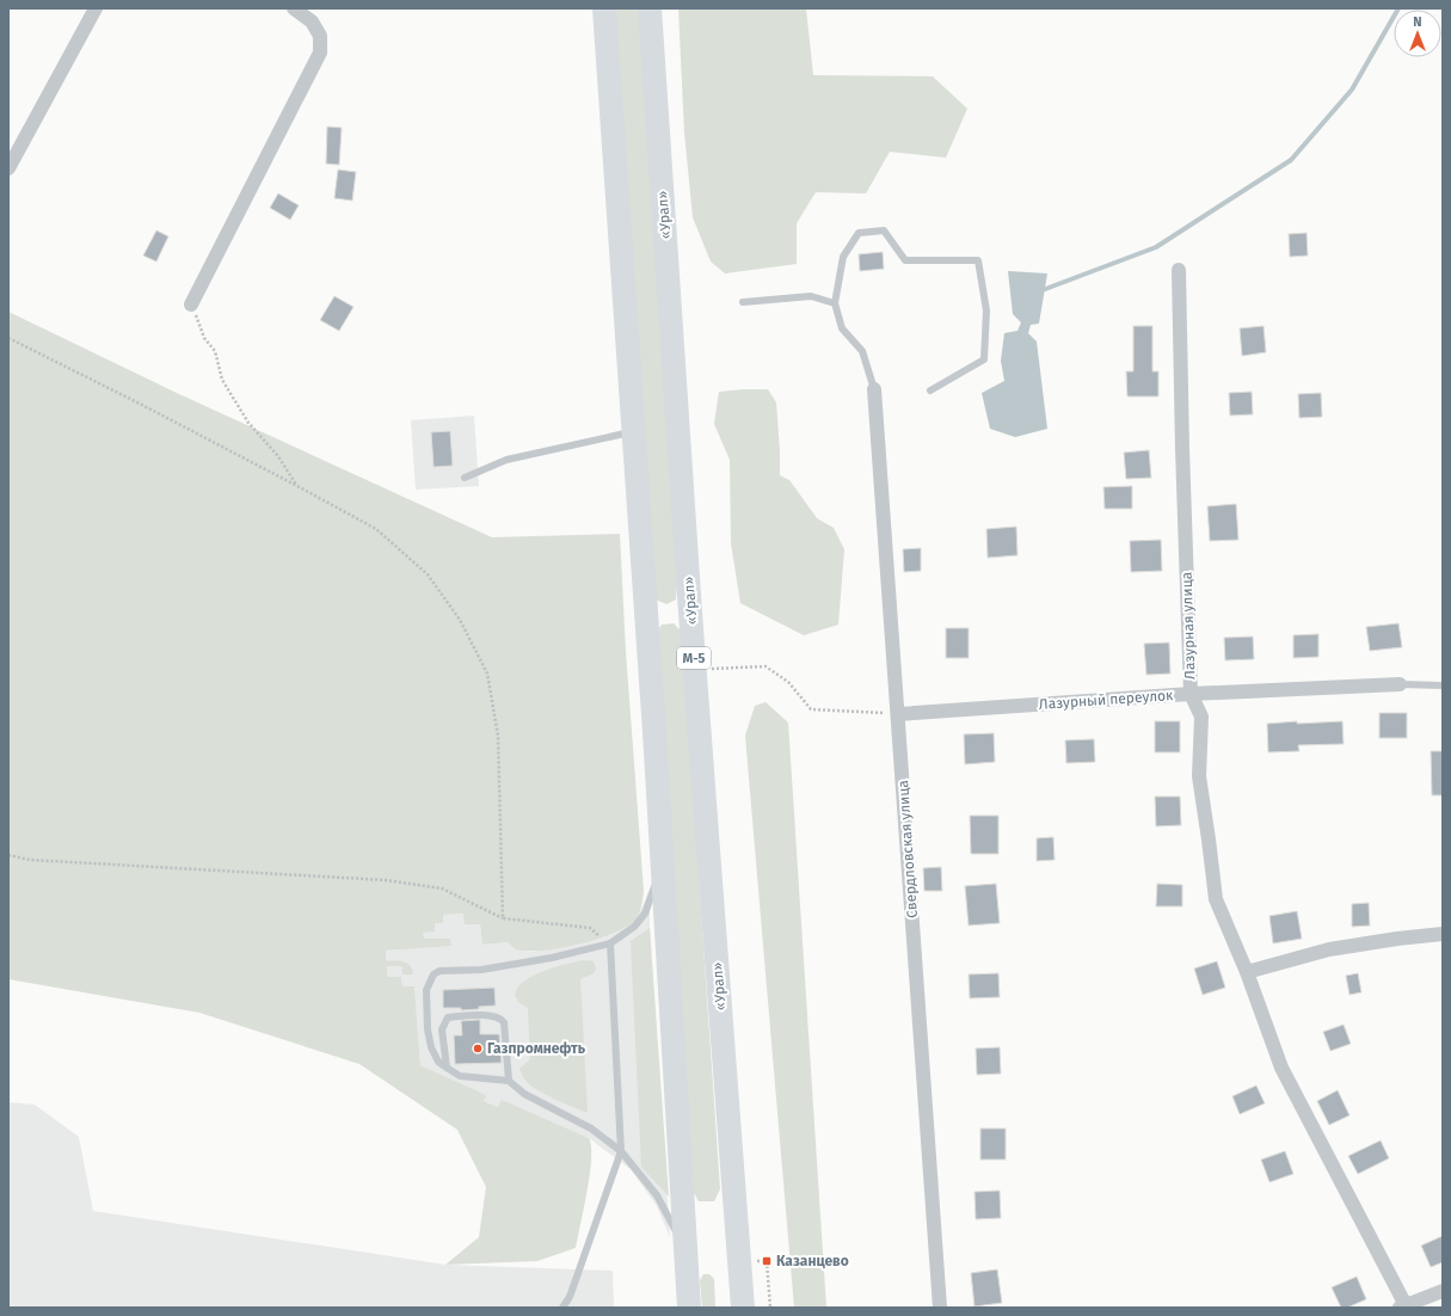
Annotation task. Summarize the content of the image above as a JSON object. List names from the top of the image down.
{
  "streets": {
    "main road": ["«Урал»", "М-5"],
    "street": ["Лазурная улица", "Лазурный переулок", "Свердловская улица"]
  },
  "crossings": [
    ["Лазурная улица", "Лазурный переулок"],
    ["Лазурный переулок", "Свердловская улица"]
  ],
  "places": {
    "other": ["Газпромнефть"],
    "transit": ["Казанцево"]
  },
  "north": "top"
}
